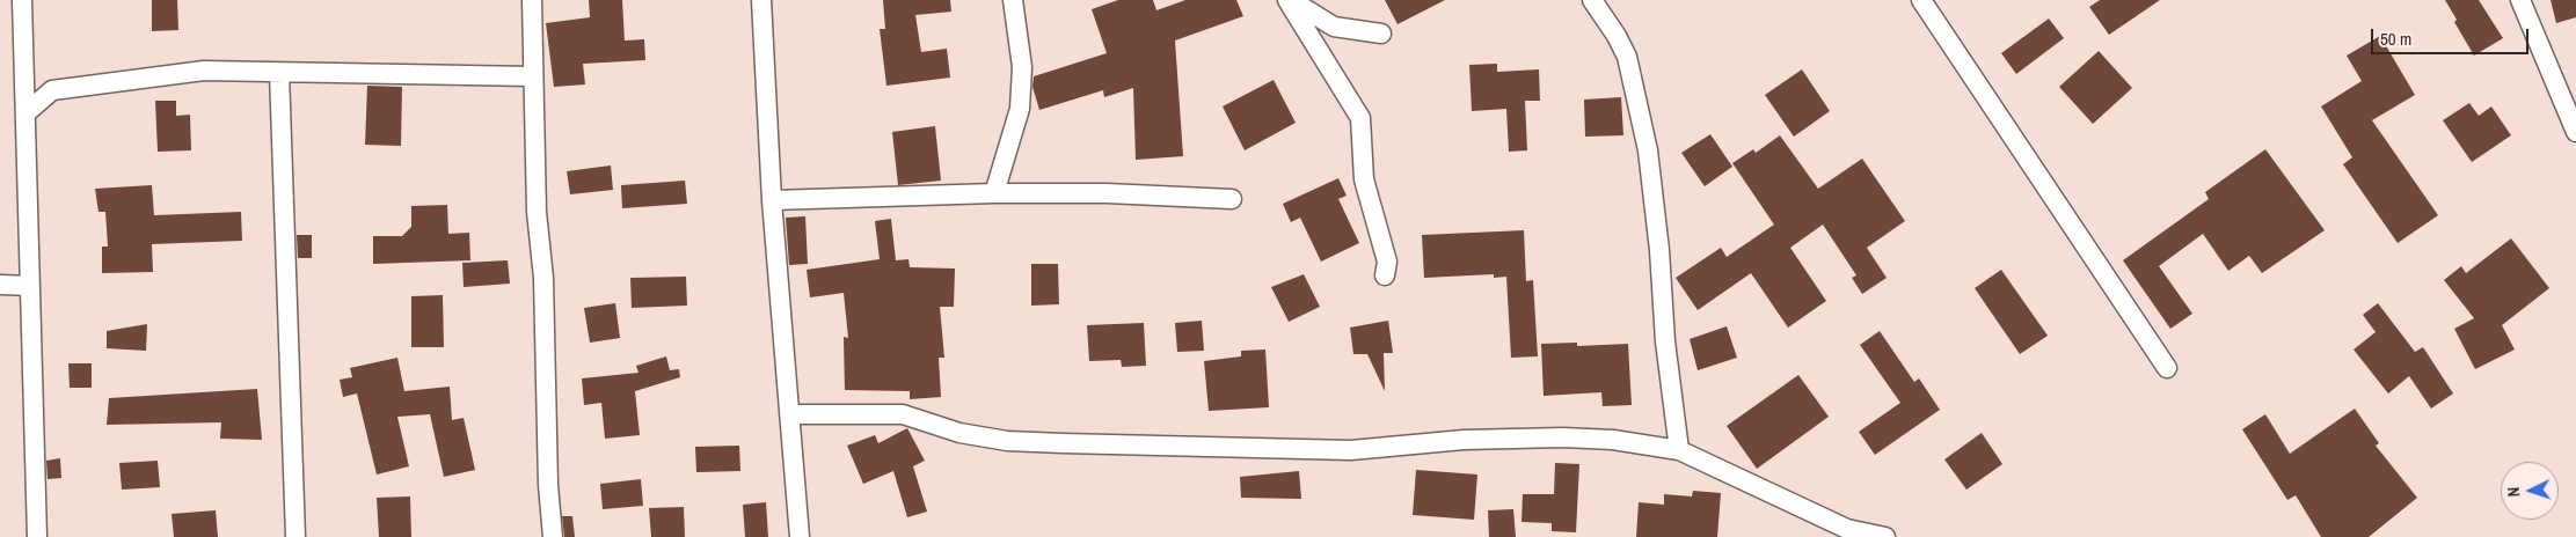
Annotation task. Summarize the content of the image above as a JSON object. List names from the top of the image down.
{
  "scale_bar": "50 m",
  "north": "left"
}
